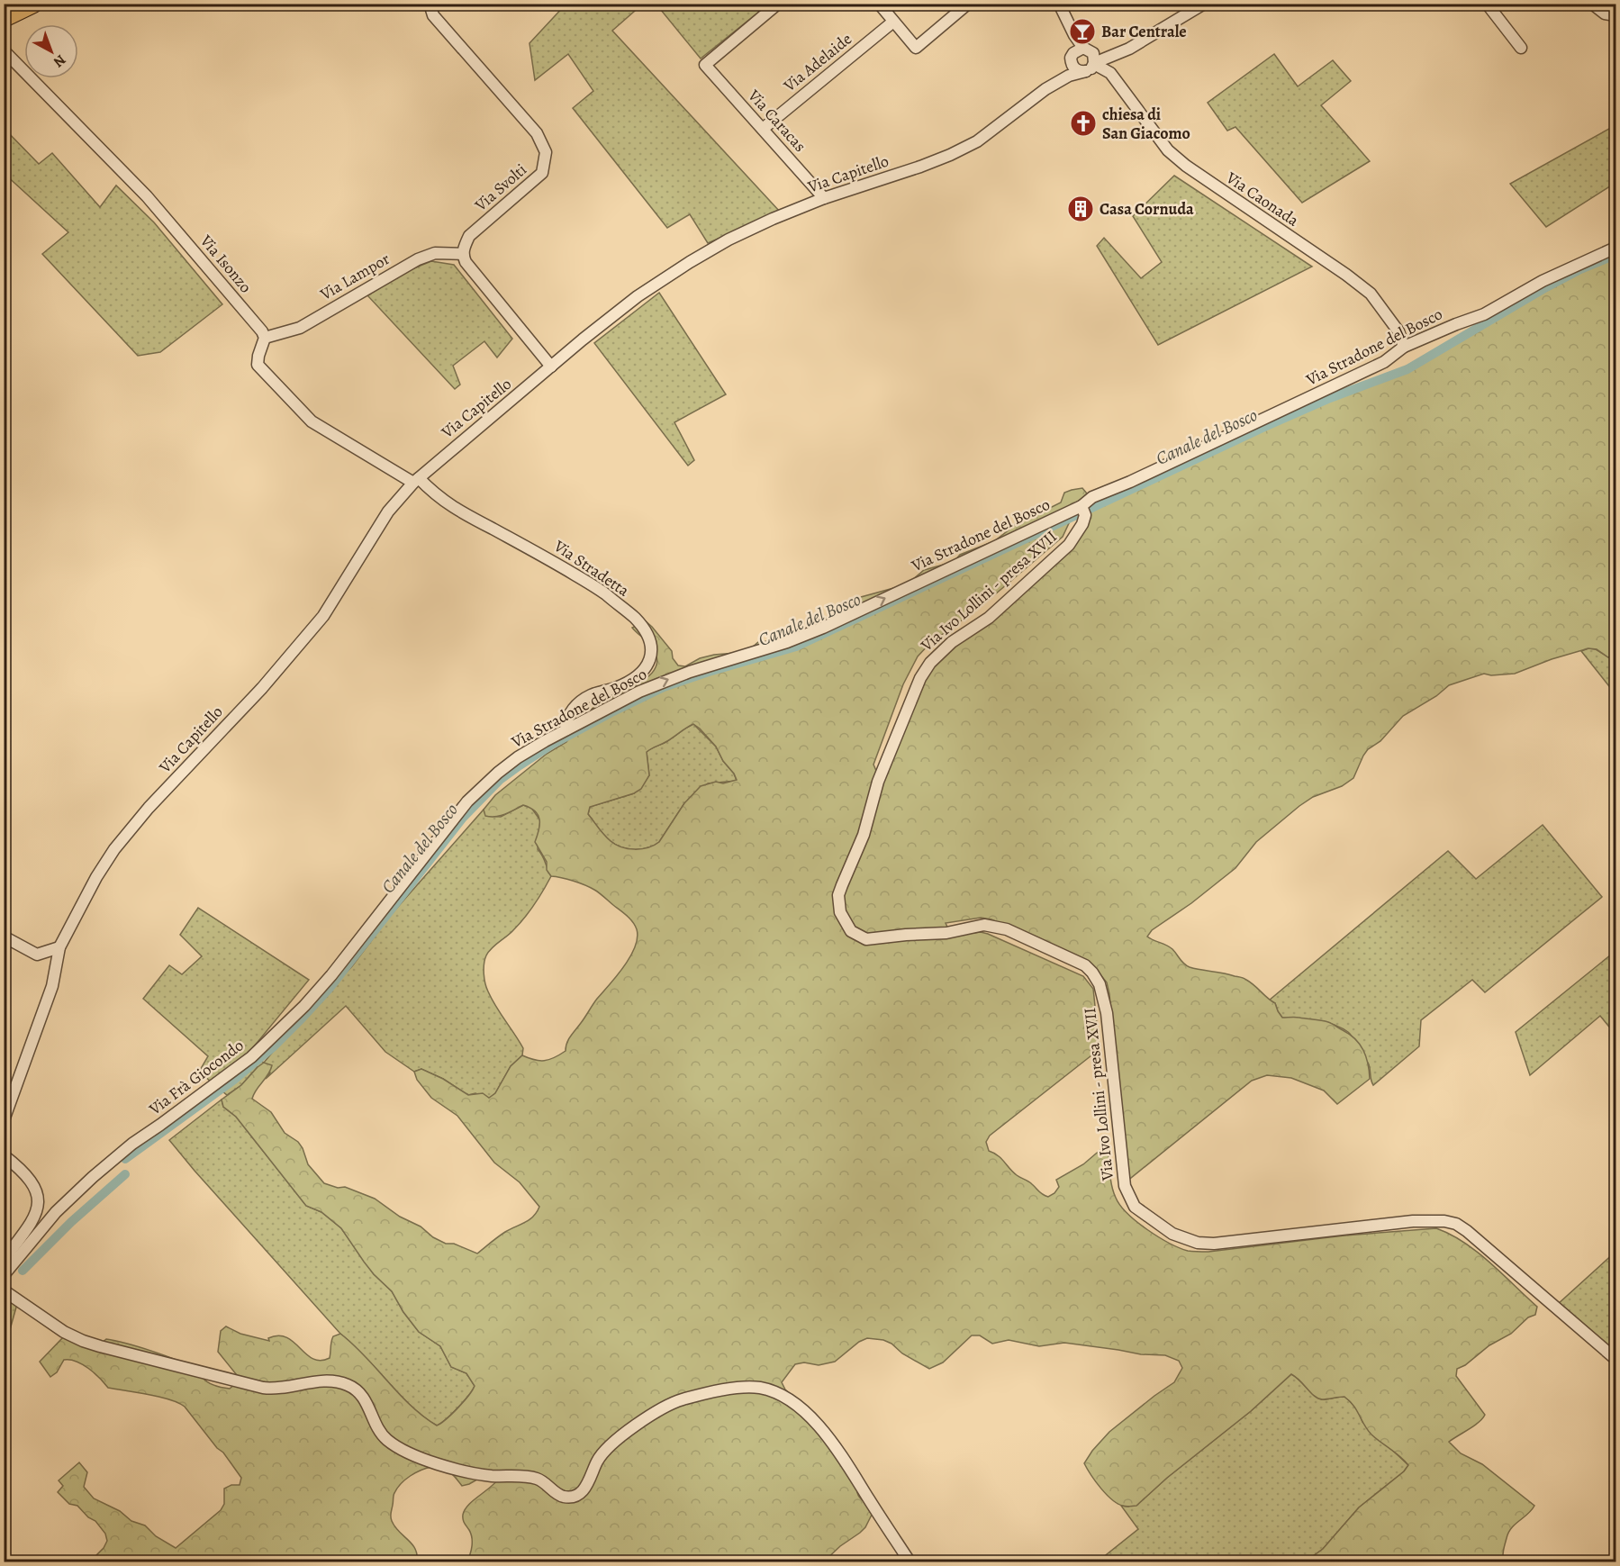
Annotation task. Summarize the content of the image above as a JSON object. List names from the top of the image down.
{
  "streets": {
    "street": [
      "Via Adelaide",
      "Via Caracas",
      "Via Capitello",
      "Via Svolti",
      "Via Caonada",
      "Via Isonzo",
      "Via Lampor",
      "Via Stradone del Bosco",
      "Via Stradetta",
      "Via Ivo Lollini - presa XVII",
      "Via Frà Giocondo"
    ]
  },
  "crossings": [
    ["Via Adelaide", "Via Caracas"],
    ["Via Caracas", "Via Capitello"],
    ["Via Capitello", "Via Caonada"],
    ["Via Capitello", "Via Stradetta"],
    ["Via Svolti", "Via Lampor"],
    ["Via Caonada", "Via Stradone del Bosco"],
    ["Via Isonzo", "Via Lampor"],
    ["Via Stradone del Bosco", "Via Stradetta"],
    ["Via Stradone del Bosco", "Via Ivo Lollini - presa XVII"],
    ["Via Stradone del Bosco", "Via Frà Giocondo"]
  ],
  "one_way": ["Via Stradone del Bosco"],
  "water": ["Canale del Bosco"],
  "places": {
    "bar": ["Bar Centrale"],
    "church": ["chiesa di San Giacomo"],
    "building": ["Casa Cornuda"]
  },
  "north": "bottom right"
}
